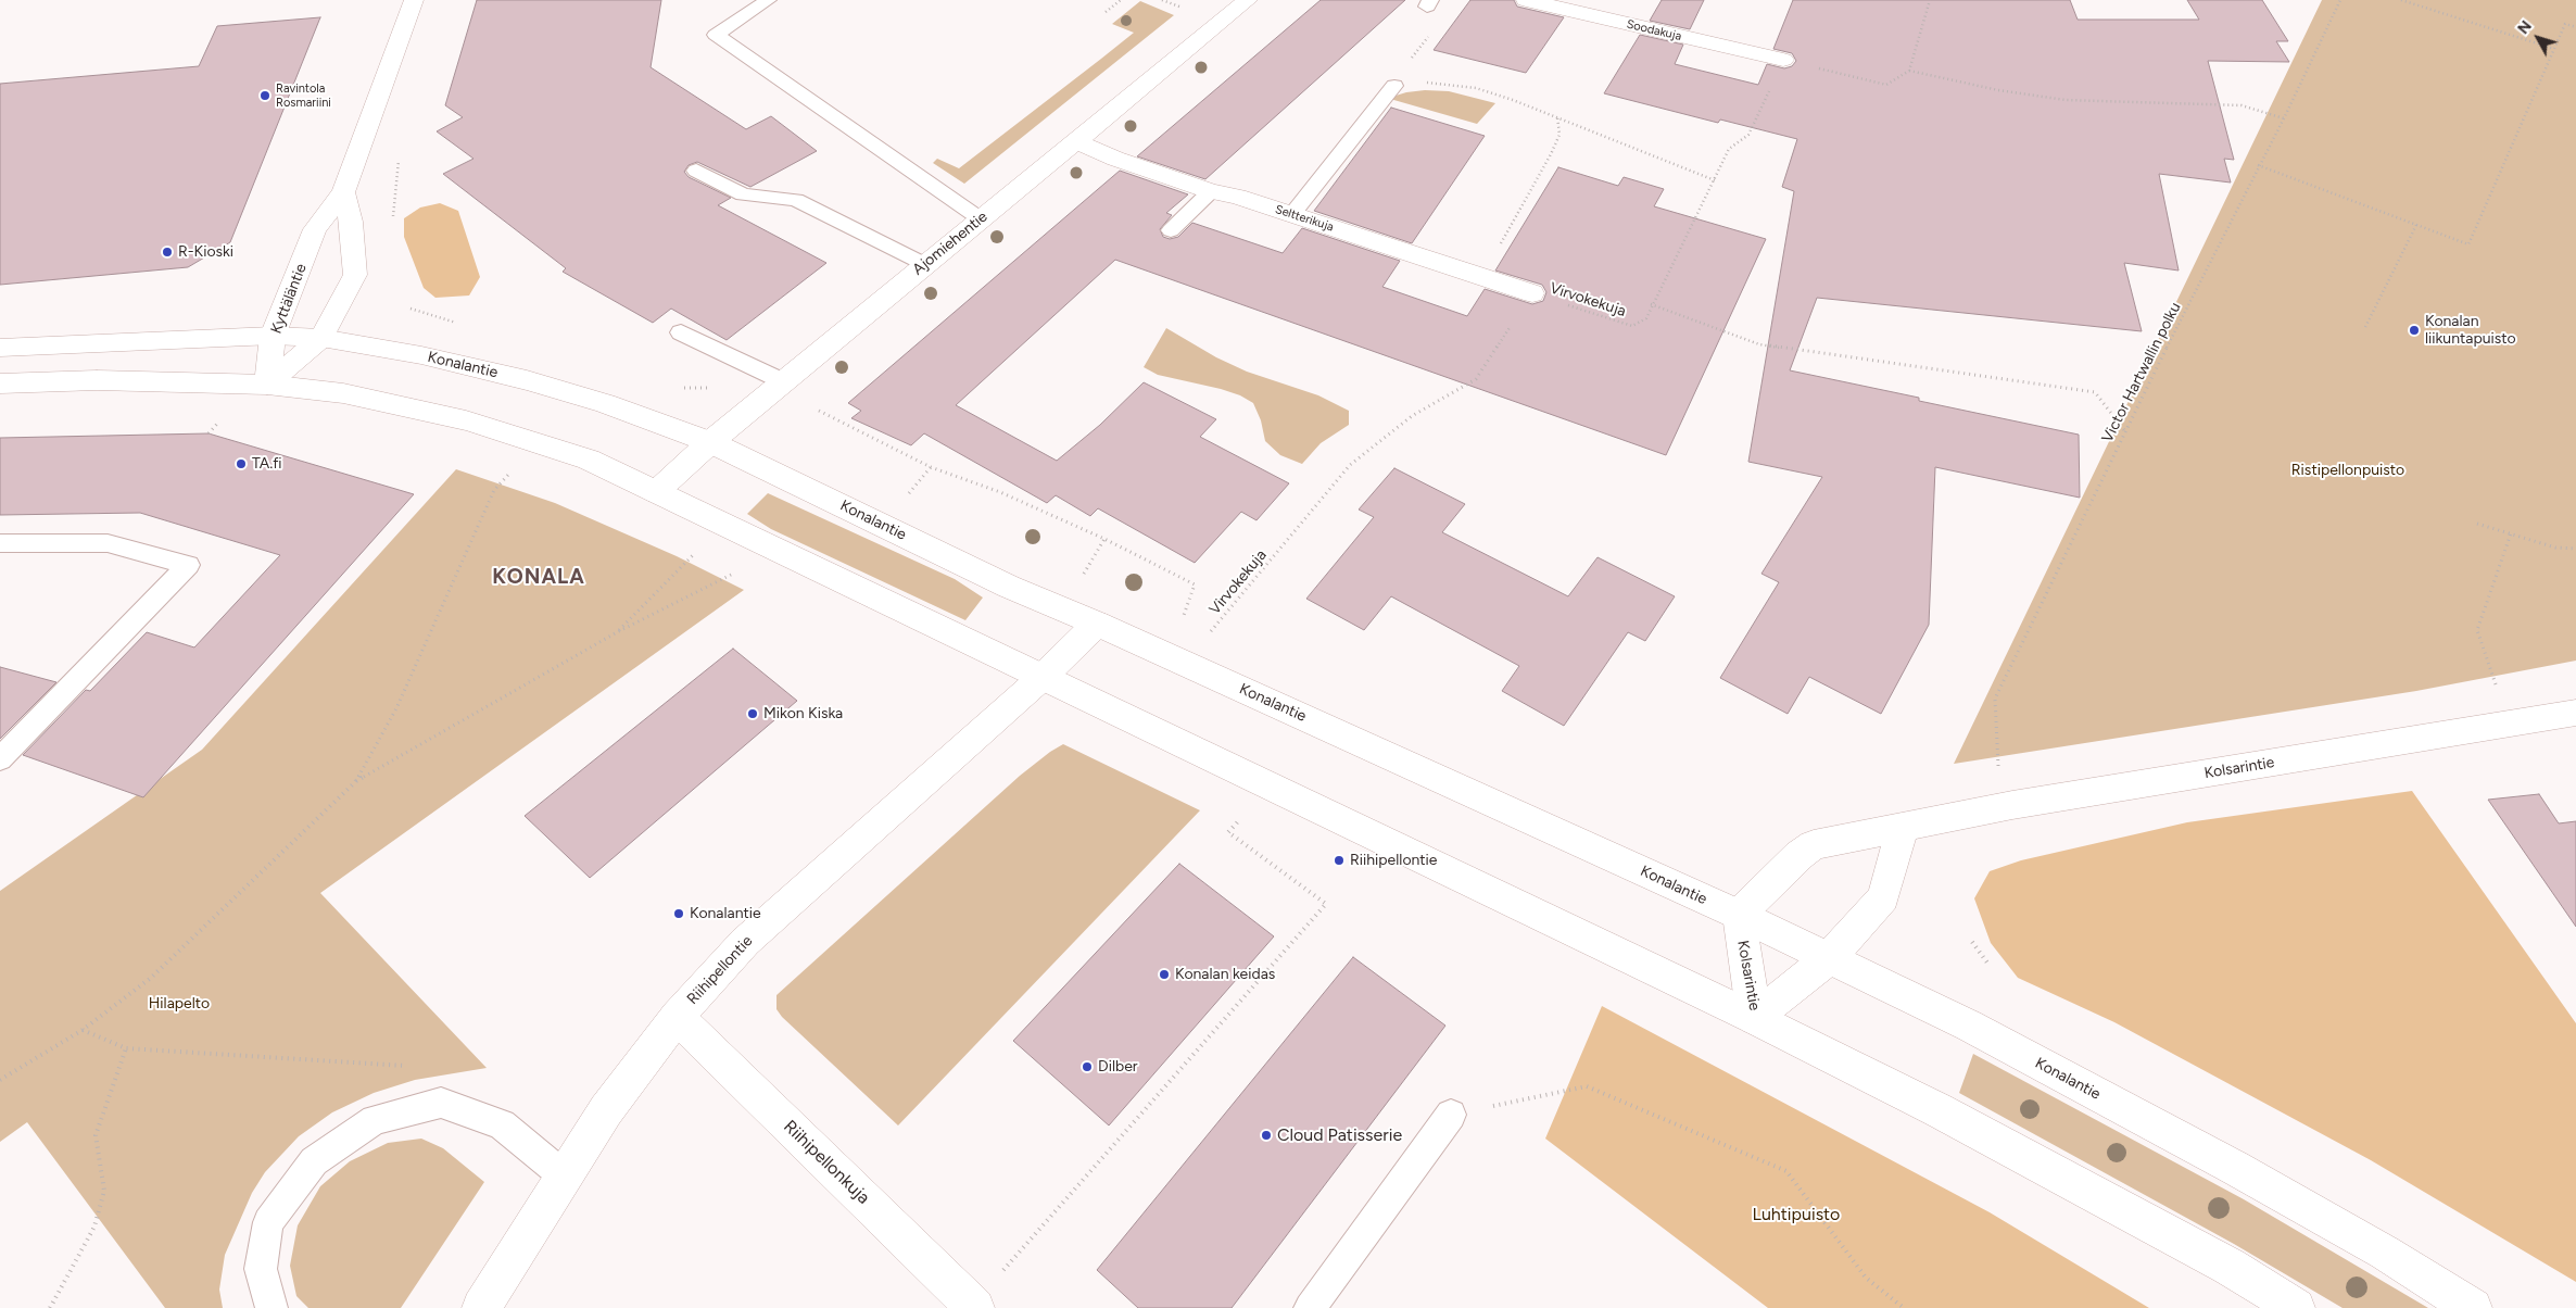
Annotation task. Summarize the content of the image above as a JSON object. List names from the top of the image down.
{
  "streets": {
    "street": [
      "Soodakuja",
      "Seltterikuja",
      "Ajomiehentie",
      "Kyttäläntie",
      "Konalantie",
      "Kolsarintie",
      "Riihipellontie",
      "Riihipellonkuja"
    ],
    "path": ["Virvokekuja", "Victor Hartwallin polku"]
  },
  "crossings": [
    ["Soodakuja", "Virvokekuja"],
    ["Seltterikuja", "Ajomiehentie"],
    ["Seltterikuja", "Virvokekuja"],
    ["Ajomiehentie", "Konalantie"],
    ["Kyttäläntie", "Konalantie"],
    ["Virvokekuja", "Konalantie"],
    ["Konalantie", "Kolsarintie"],
    ["Konalantie", "Riihipellontie"],
    ["Riihipellontie", "Riihipellonkuja"]
  ],
  "districts": ["KONALA"],
  "parks": ["Ristipellonpuisto", "Hilapelto", "Luhtipuisto"],
  "places": [
    "Ravintola Rosmariini",
    "R-Kioski",
    "Konalan liikuntapuisto",
    "TA.fi",
    "Mikon Kiska",
    "Riihipellontie",
    "Konalantie",
    "Konalan keidas",
    "Dilber",
    "Cloud Patisserie"
  ],
  "north": "top left"
}
